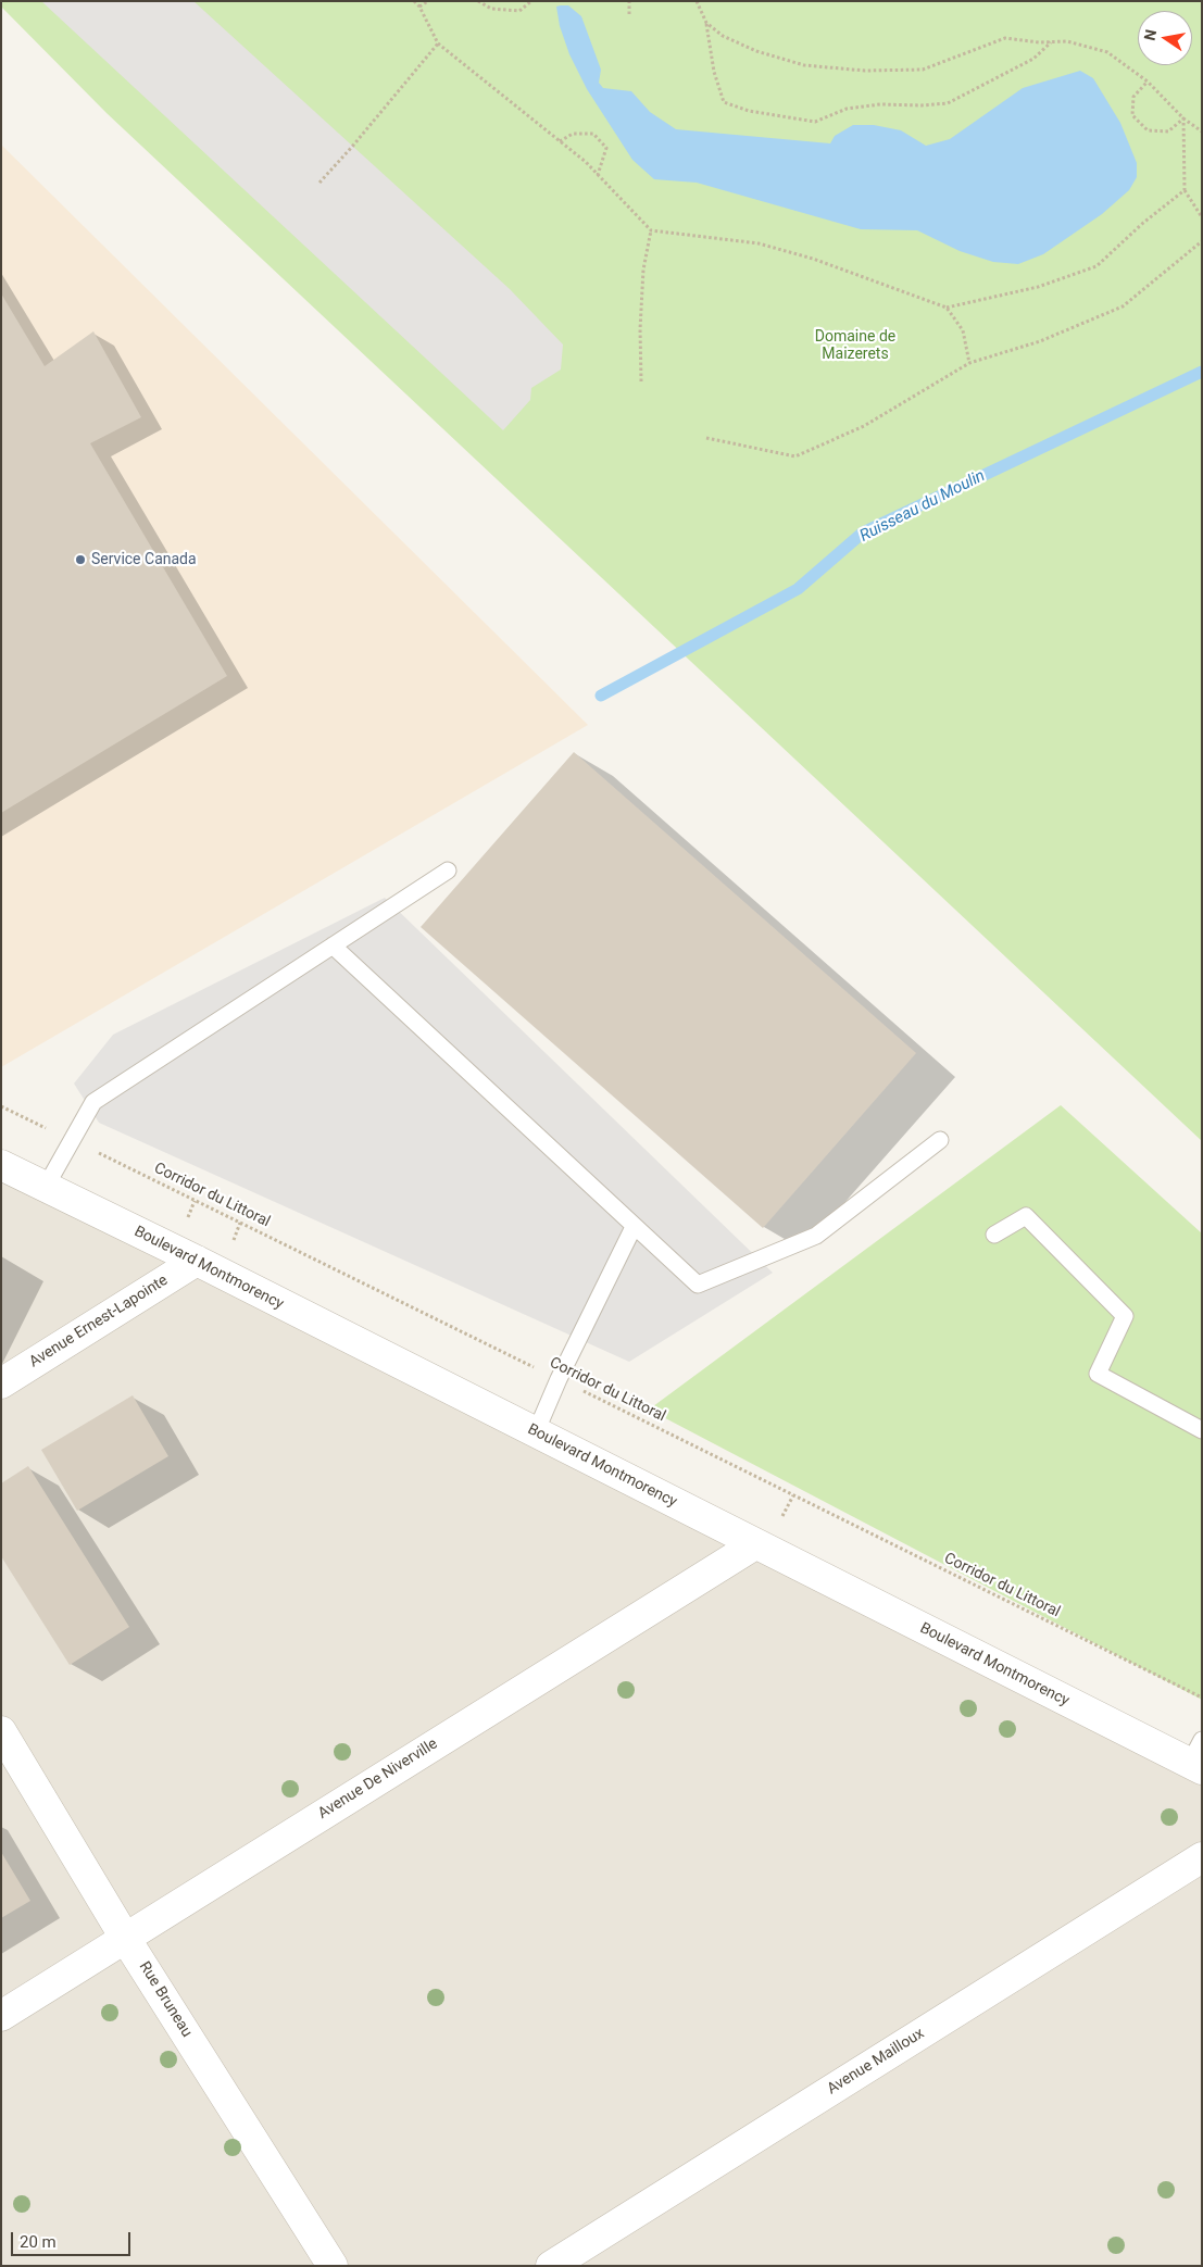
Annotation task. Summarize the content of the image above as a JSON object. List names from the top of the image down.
{
  "streets": {
    "street": [
      "Boulevard Montmorency",
      "Avenue Ernest-Lapointe",
      "Avenue De Niverville",
      "Rue Bruneau",
      "Avenue Mailloux"
    ],
    "path": ["Corridor du Littoral"]
  },
  "crossings": [
    ["Boulevard Montmorency", "Avenue Ernest-Lapointe"],
    ["Boulevard Montmorency", "Avenue De Niverville"],
    ["Avenue De Niverville", "Rue Bruneau"]
  ],
  "water": ["Ruisseau du Moulin"],
  "parks": ["Domaine de Maizerets"],
  "places": ["Service Canada"],
  "scale_bar": "20 m",
  "north": "left"
}
